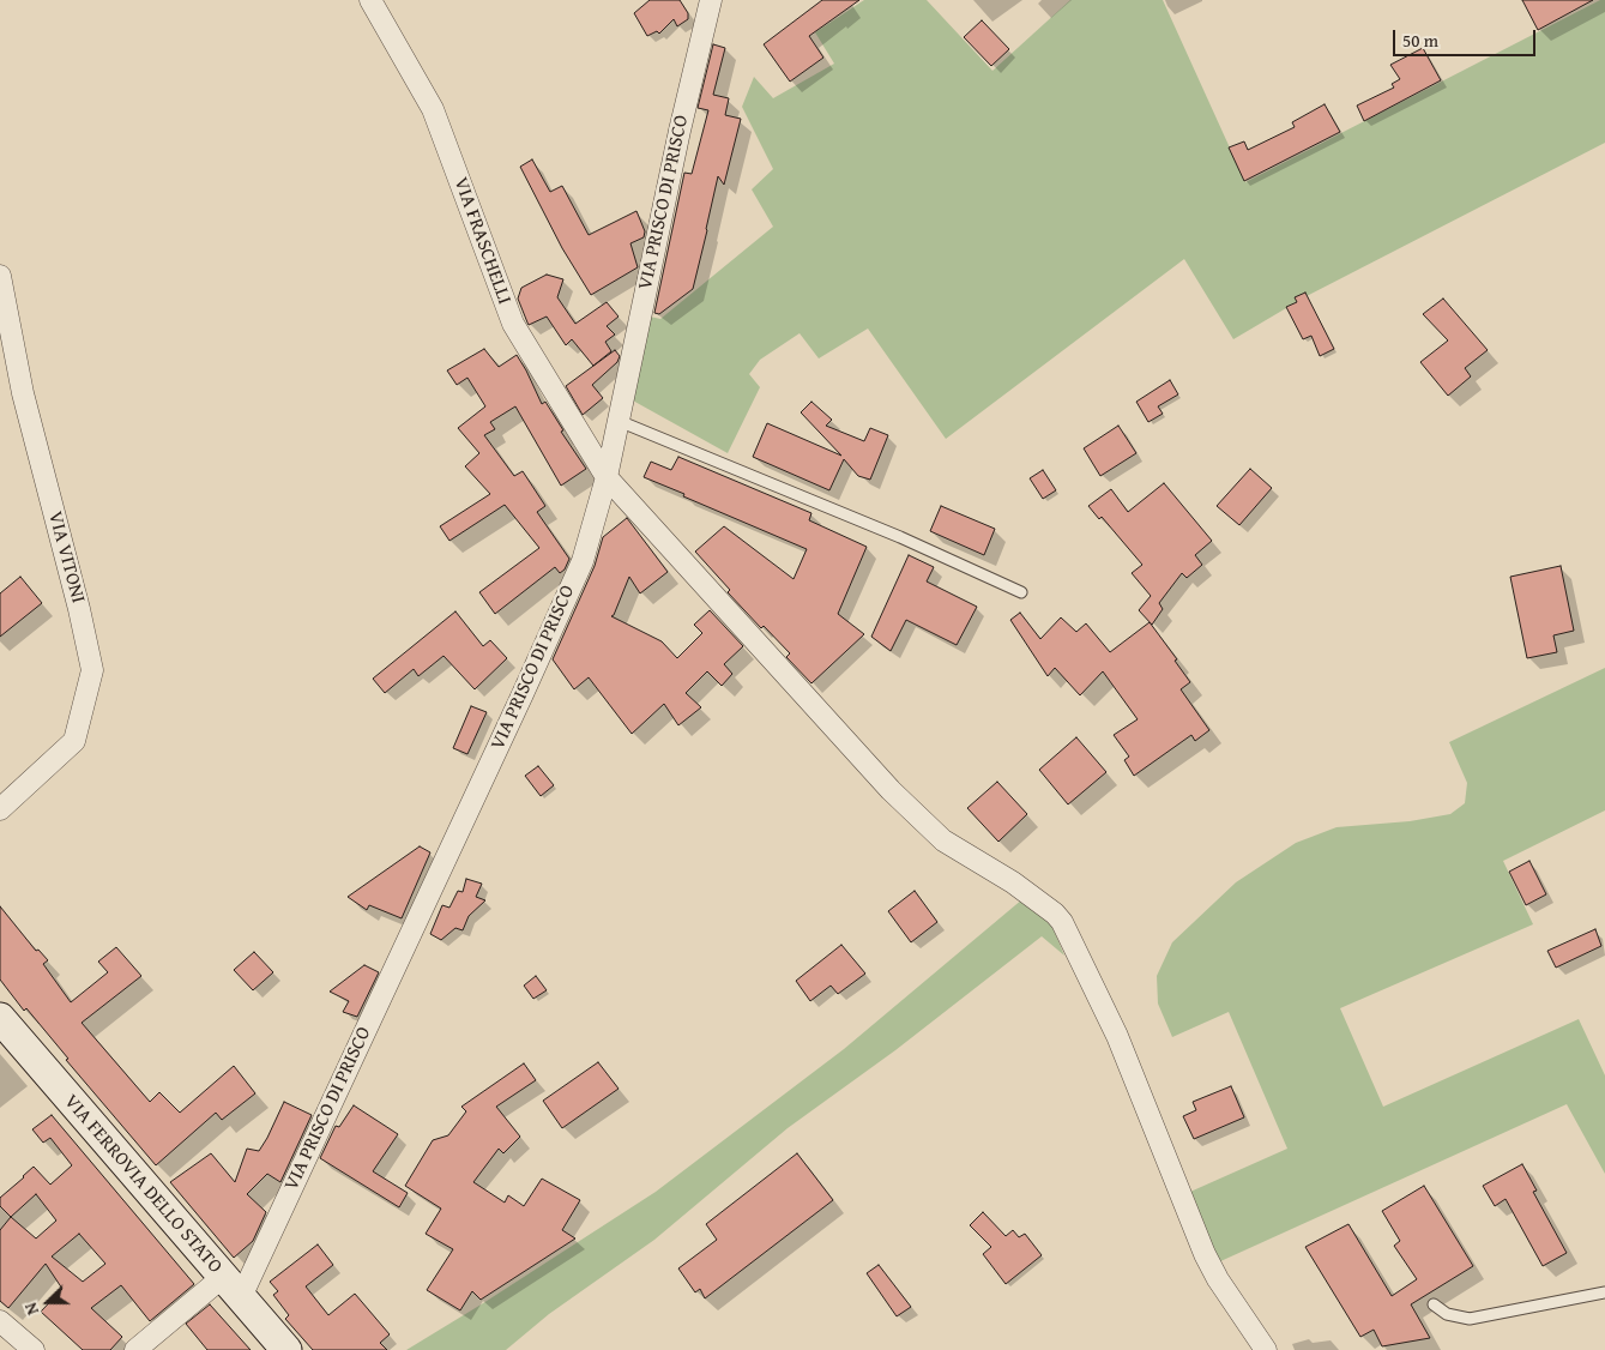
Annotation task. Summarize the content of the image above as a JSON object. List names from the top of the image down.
{
  "streets": {
    "main road": ["VIA FERROVIA DELLO STATO"],
    "street": ["VIA PRISCO DI PRISCO", "VIA FRASCHELLI", "VIA VITONI"]
  },
  "crossings": [
    ["VIA PRISCO DI PRISCO", "VIA FRASCHELLI"],
    ["VIA PRISCO DI PRISCO", "VIA FERROVIA DELLO STATO"]
  ],
  "scale_bar": "50 m",
  "north": "left"
}
